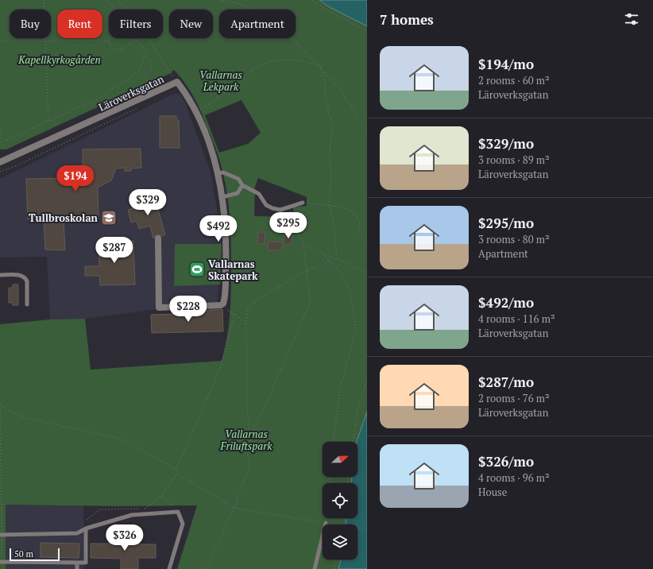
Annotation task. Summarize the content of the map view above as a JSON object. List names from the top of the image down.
{
  "streets": {
    "street": ["Läroverksgatan"]
  },
  "parks": ["Kapellkyrkogården", "Vallarnas Lekpark", "Vallarnas Friluftspark"],
  "places": {
    "school or university": ["Tullbroskolan"],
    "sports": ["Vallarnas Skatepark"]
  },
  "scale_bar": "50 m",
  "north": "right",
  "page": {
    "heading": "7 homes",
    "chip": [
      "Buy",
      "Rent",
      "Filters",
      "New",
      "Apartment"
    ],
    "list": [
      {
        "name": "$194/mo",
        "note": "2 rooms · 60 m² · Läroverksgatan"
      },
      {
        "name": "$329/mo",
        "note": "3 rooms · 89 m² · Läroverksgatan"
      },
      {
        "name": "$295/mo",
        "note": "3 rooms · 80 m² · Apartment"
      },
      {
        "name": "$492/mo",
        "note": "4 rooms · 116 m² · Läroverksgatan"
      },
      {
        "name": "$287/mo",
        "note": "2 rooms · 76 m² · Läroverksgatan"
      },
      {
        "name": "$326/mo",
        "note": "4 rooms · 96 m² · House"
      }
    ],
    "price": [
      "$194",
      "$329",
      "$295",
      "$492",
      "$287",
      "$228",
      "$326"
    ],
    "scale": "50 m"
  }
}
